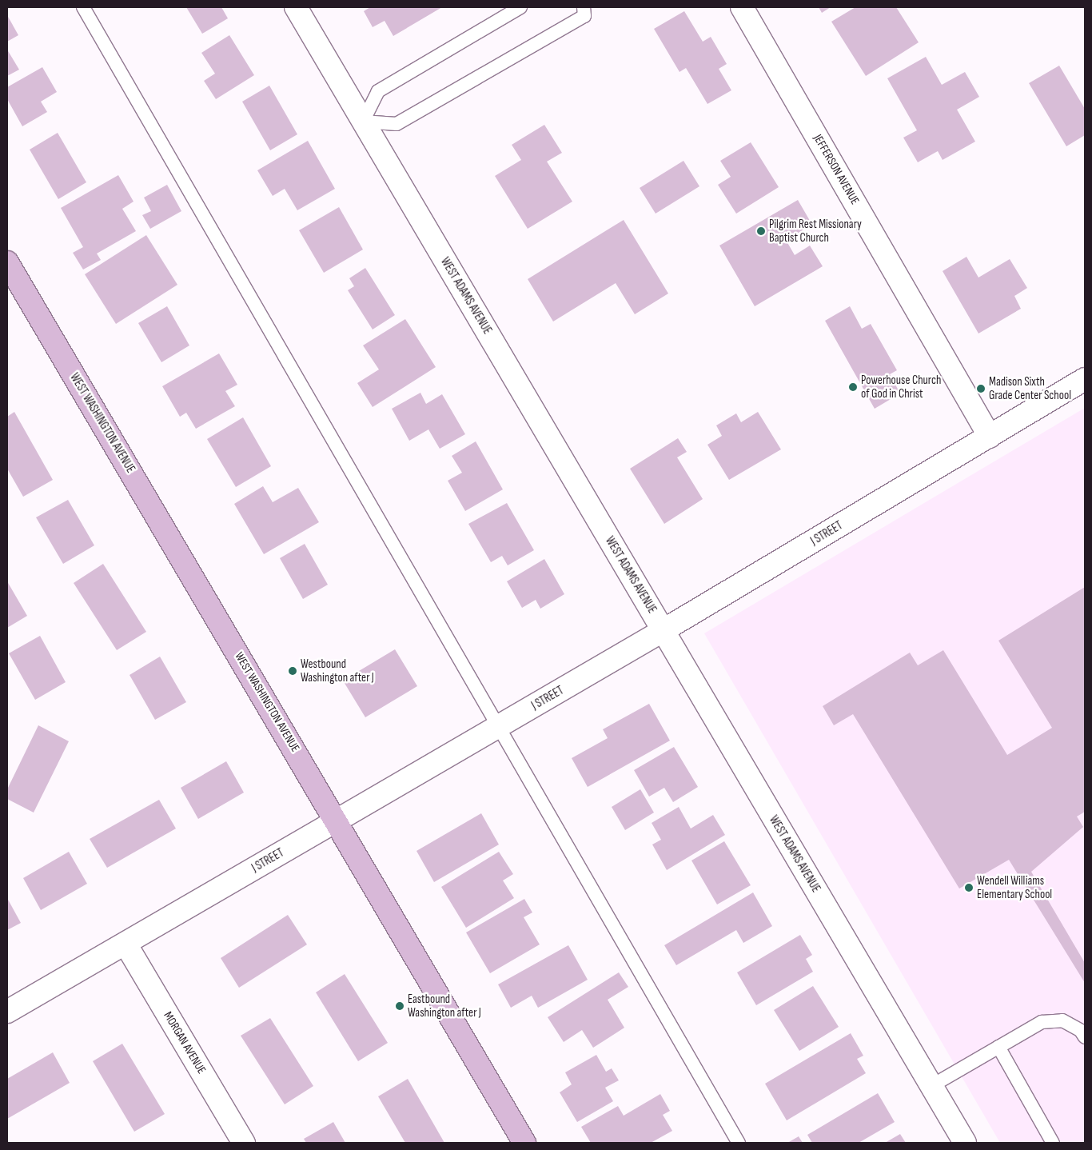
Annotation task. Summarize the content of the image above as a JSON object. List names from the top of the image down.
{
  "streets": {
    "main road": ["WEST WASHINGTON AVENUE"],
    "street": [
      "JEFFERSON AVENUE",
      "WEST ADAMS AVENUE",
      "J STREET",
      "MORGAN AVENUE"
    ]
  },
  "crossings": [
    ["JEFFERSON AVENUE", "J STREET"],
    ["WEST ADAMS AVENUE", "J STREET"],
    ["WEST WASHINGTON AVENUE", "J STREET"],
    ["J STREET", "MORGAN AVENUE"]
  ],
  "places": [
    "Pilgrim Rest Missionary Baptist Church",
    "Powerhouse Church of God in Christ",
    "Madison Sixth Grade Center School",
    "Westbound Washington after J",
    "Wendell Williams Elementary School",
    "Eastbound Washington after J"
  ]
}
